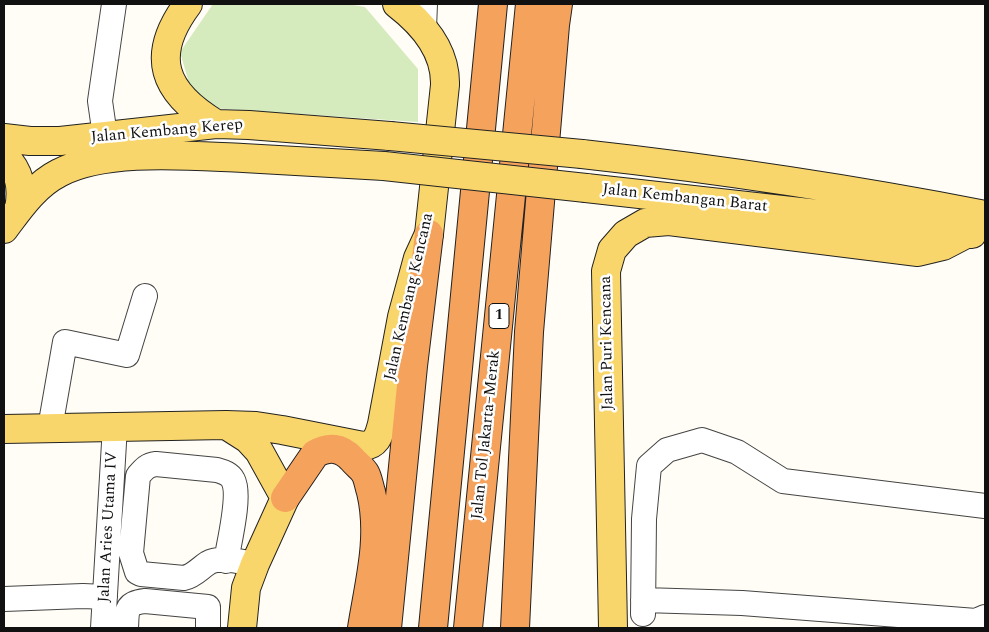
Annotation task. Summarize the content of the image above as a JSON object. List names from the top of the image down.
{
  "streets": {
    "highway": ["1", "Jalan Tol Jakarta–Merak"],
    "main road": [
      "Jalan Kembang Kerep",
      "Jalan Kembangan Barat",
      "Jalan Kembang Kencana",
      "Jalan Puri Kencana"
    ],
    "street": ["Jalan Aries Utama IV"]
  },
  "crossings": [
    ["Jalan Kembang Kerep", "Jalan Kembangan Barat"],
    ["Jalan Kembangan Barat", "Jalan Puri Kencana"],
    ["Jalan Kembang Kencana", "Jalan Aries Utama IV"]
  ]
}
